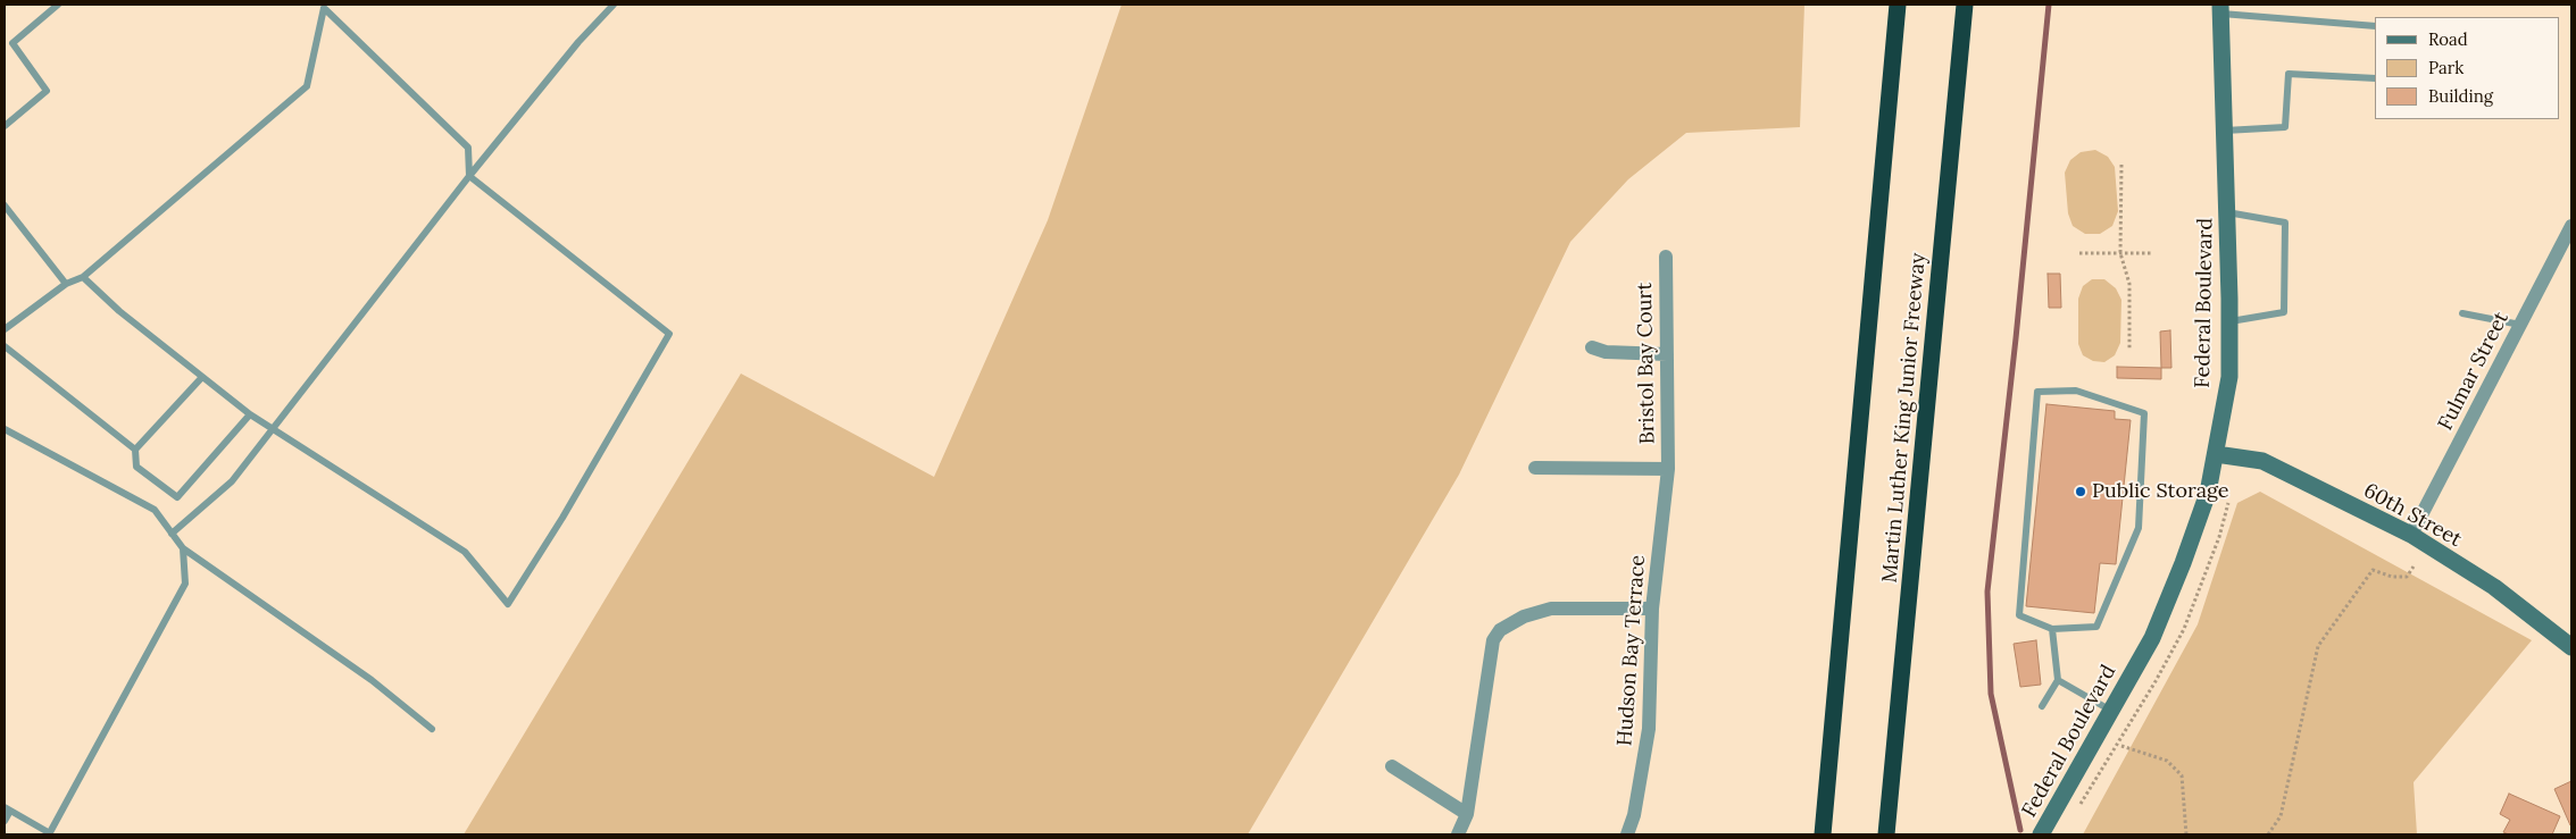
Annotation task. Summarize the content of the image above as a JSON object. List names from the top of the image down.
{
  "streets": {
    "highway": ["Martin Luther King Junior Freeway"],
    "main road": ["Federal Boulevard", "60th Street"],
    "street": ["Bristol Bay Court", "Fulmar Street", "Hudson Bay Terrace"]
  },
  "crossings": [
    ["Federal Boulevard", "60th Street"],
    ["Bristol Bay Court", "Hudson Bay Terrace"],
    ["Fulmar Street", "60th Street"]
  ],
  "places": ["Public Storage"],
  "legend": ["Road", "Park", "Building"]
}
